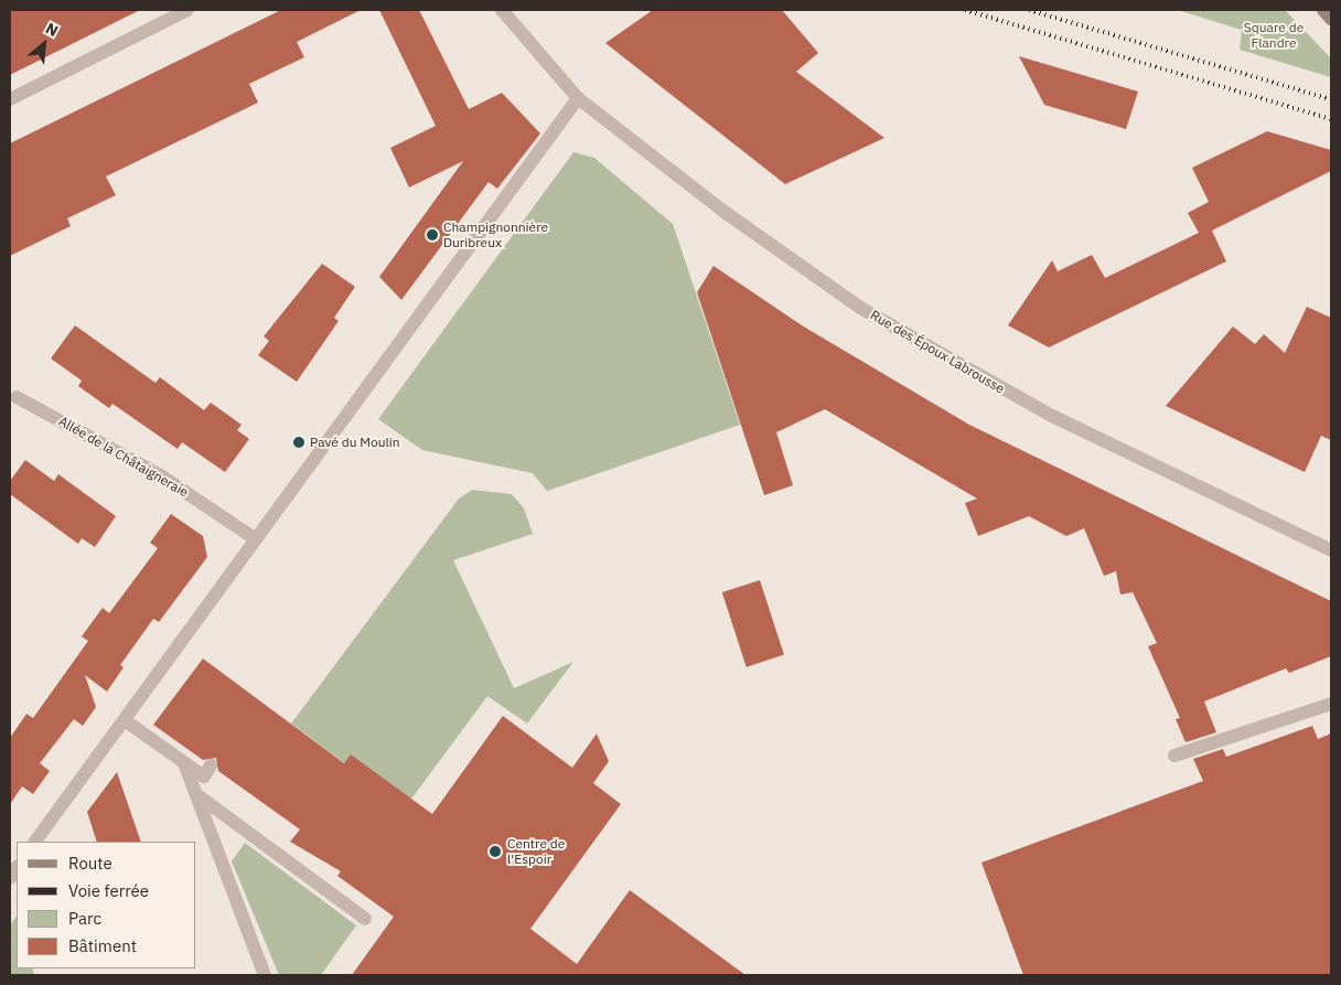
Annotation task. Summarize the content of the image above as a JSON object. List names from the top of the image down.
{
  "streets": {
    "street": ["Rue des Époux Labrousse", "Allée de la Châtaigneraie"]
  },
  "parks": ["Square de Flandre"],
  "places": ["Champignonnière Duribreux", "Pavé du Moulin", "Centre de l'Espoir"],
  "legend": [
    "Route",
    "Voie ferrée",
    "Parc",
    "Bâtiment"
  ],
  "north": "top right"
}
